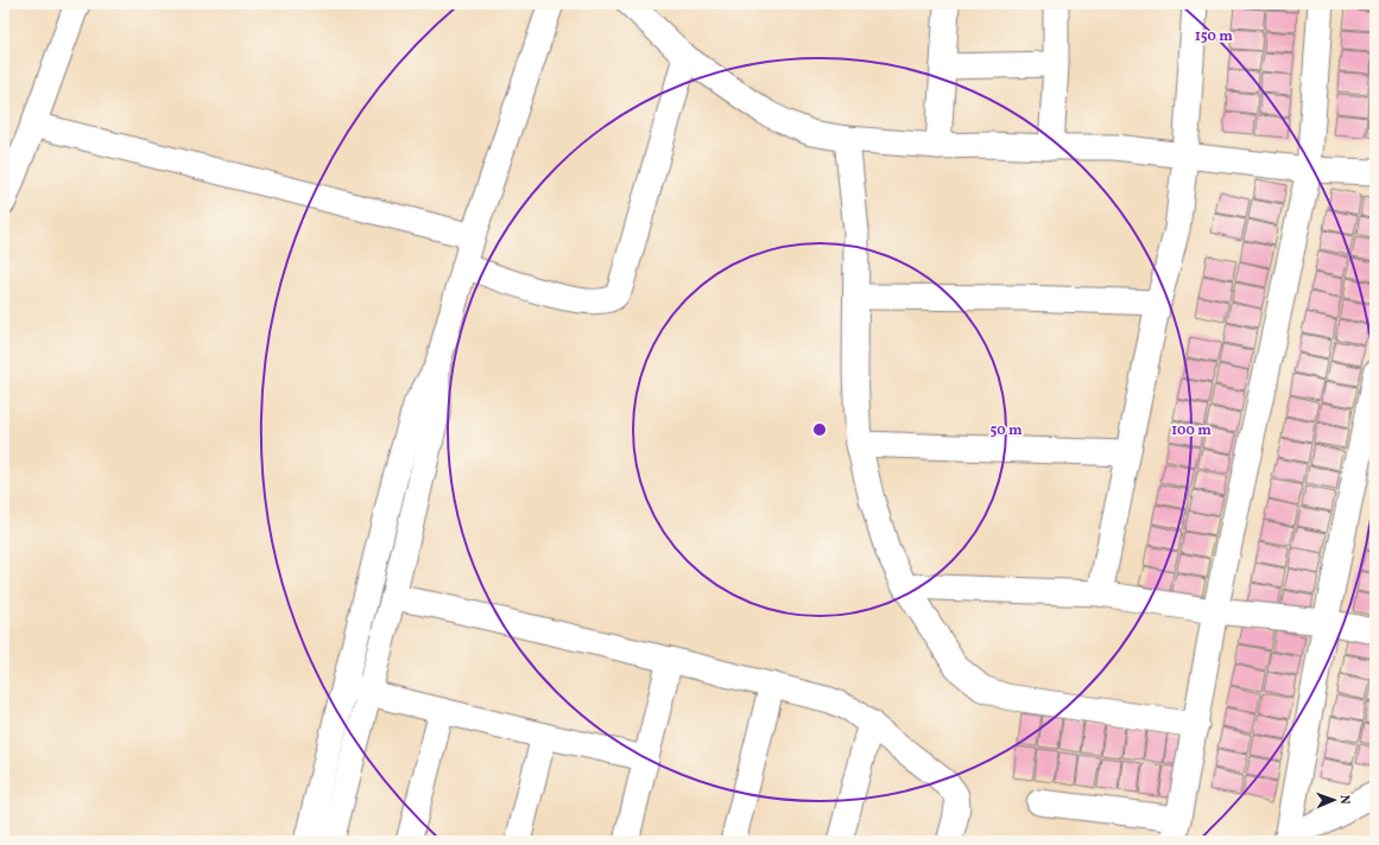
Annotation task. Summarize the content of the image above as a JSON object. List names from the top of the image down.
{
  "north": "right",
  "rings": ["150 m", "50 m", "100 m"]
}
